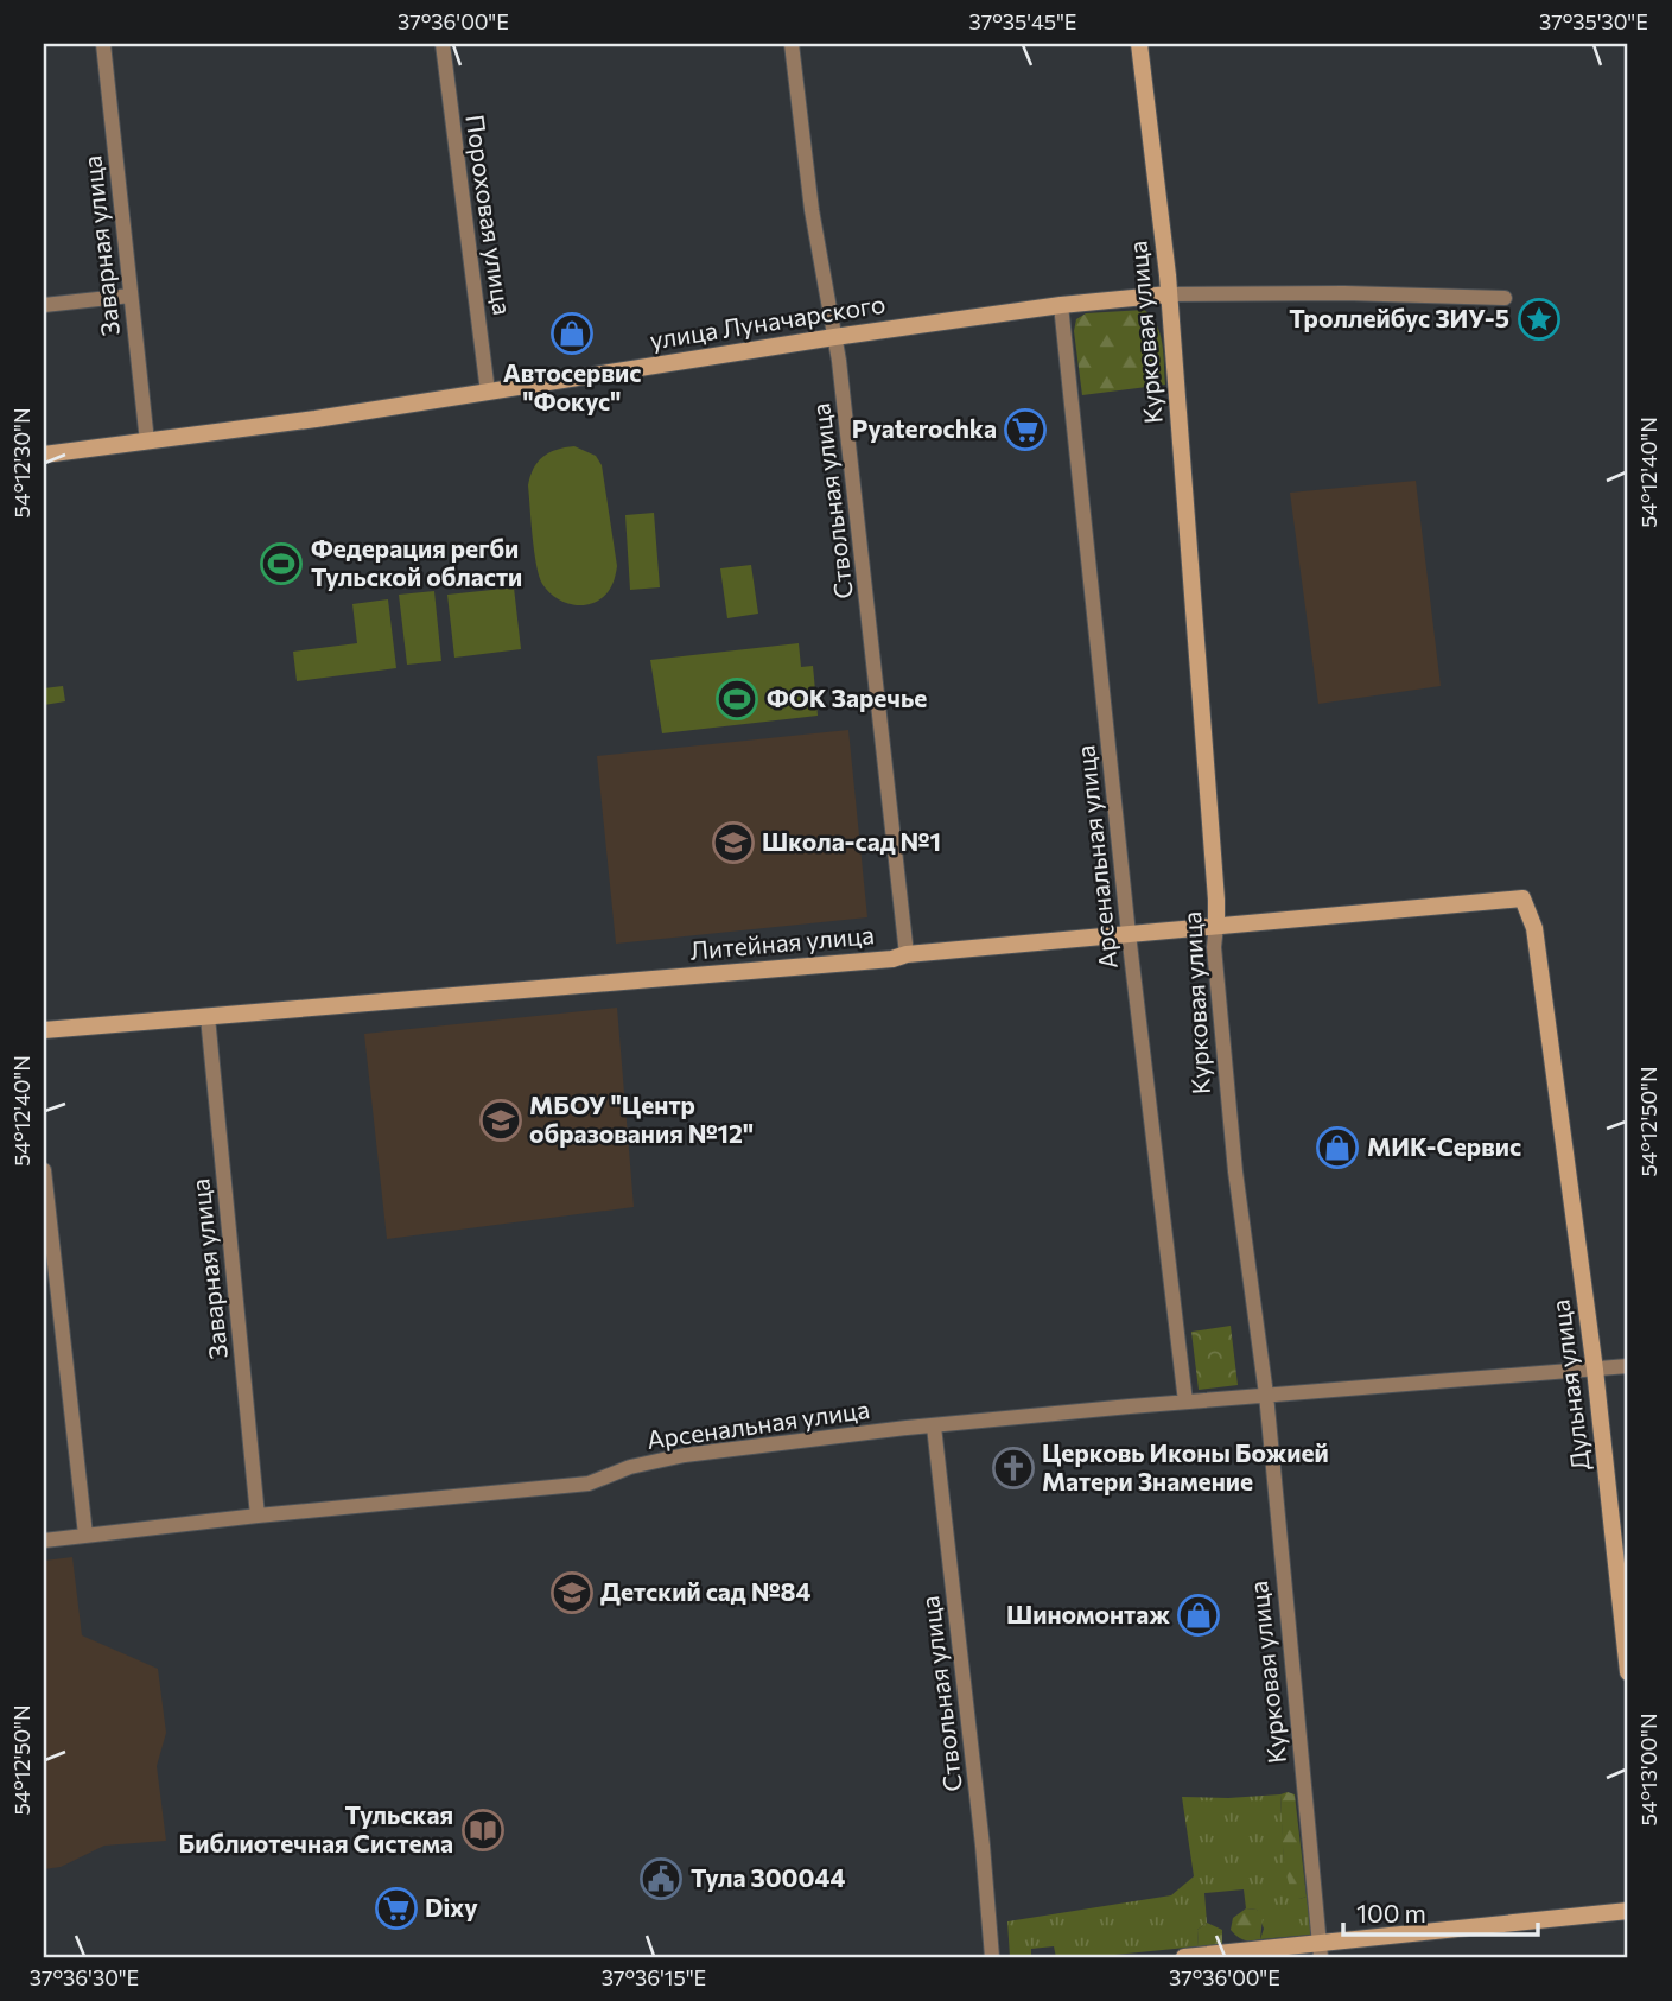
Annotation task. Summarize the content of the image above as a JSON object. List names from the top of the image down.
{
  "streets": {
    "street": [
      "Пороховая улица",
      "Заварная улица",
      "улица Луначарского",
      "Курковая улица",
      "Ствольная улица",
      "Арсенальная улица",
      "Литейная улица",
      "Дульная улица"
    ]
  },
  "crossings": [
    ["Пороховая улица", "улица Луначарского"],
    ["Заварная улица", "улица Луначарского"],
    ["Заварная улица", "Арсенальная улица"],
    ["Заварная улица", "Литейная улица"],
    ["улица Луначарского", "Курковая улица"],
    ["улица Луначарского", "Ствольная улица"],
    ["улица Луначарского", "Арсенальная улица"],
    ["Курковая улица", "Арсенальная улица"],
    ["Курковая улица", "Литейная улица"],
    ["Ствольная улица", "Арсенальная улица"],
    ["Ствольная улица", "Литейная улица"],
    ["Арсенальная улица", "Литейная улица"],
    ["Арсенальная улица", "Дульная улица"],
    ["Литейная улица", "Дульная улица"]
  ],
  "places": {
    "place": ["Троллейбус ЗИУ-5"],
    "shop": ["Автосервис \"Фокус\"", "МИК-Сервис", "Шиномонтаж"],
    "supermarket": ["Pyaterochka", "Dixy"],
    "sports": ["Федерация регби Тульской области", "ФОК Заречье"],
    "school or university": ["Школа-сад №1", "МБОУ \"Центр образования №12\"", "Детский сад №84"],
    "church": ["Церковь Иконы Божией Матери Знамение"],
    "library": ["Тульская Библиотечная Система"],
    "public building": ["Тула 300044"]
  },
  "scale_bar": "100 m",
  "coordinates": [
    "37°36'00\"E",
    "37°35'45\"E",
    "37°35'30\"E",
    "54°12'30\"N",
    "54°12'40\"N",
    "54°12'50\"N",
    "54°13'00\"N",
    "37°36'30\"E",
    "37°36'15\"E"
  ]
}
